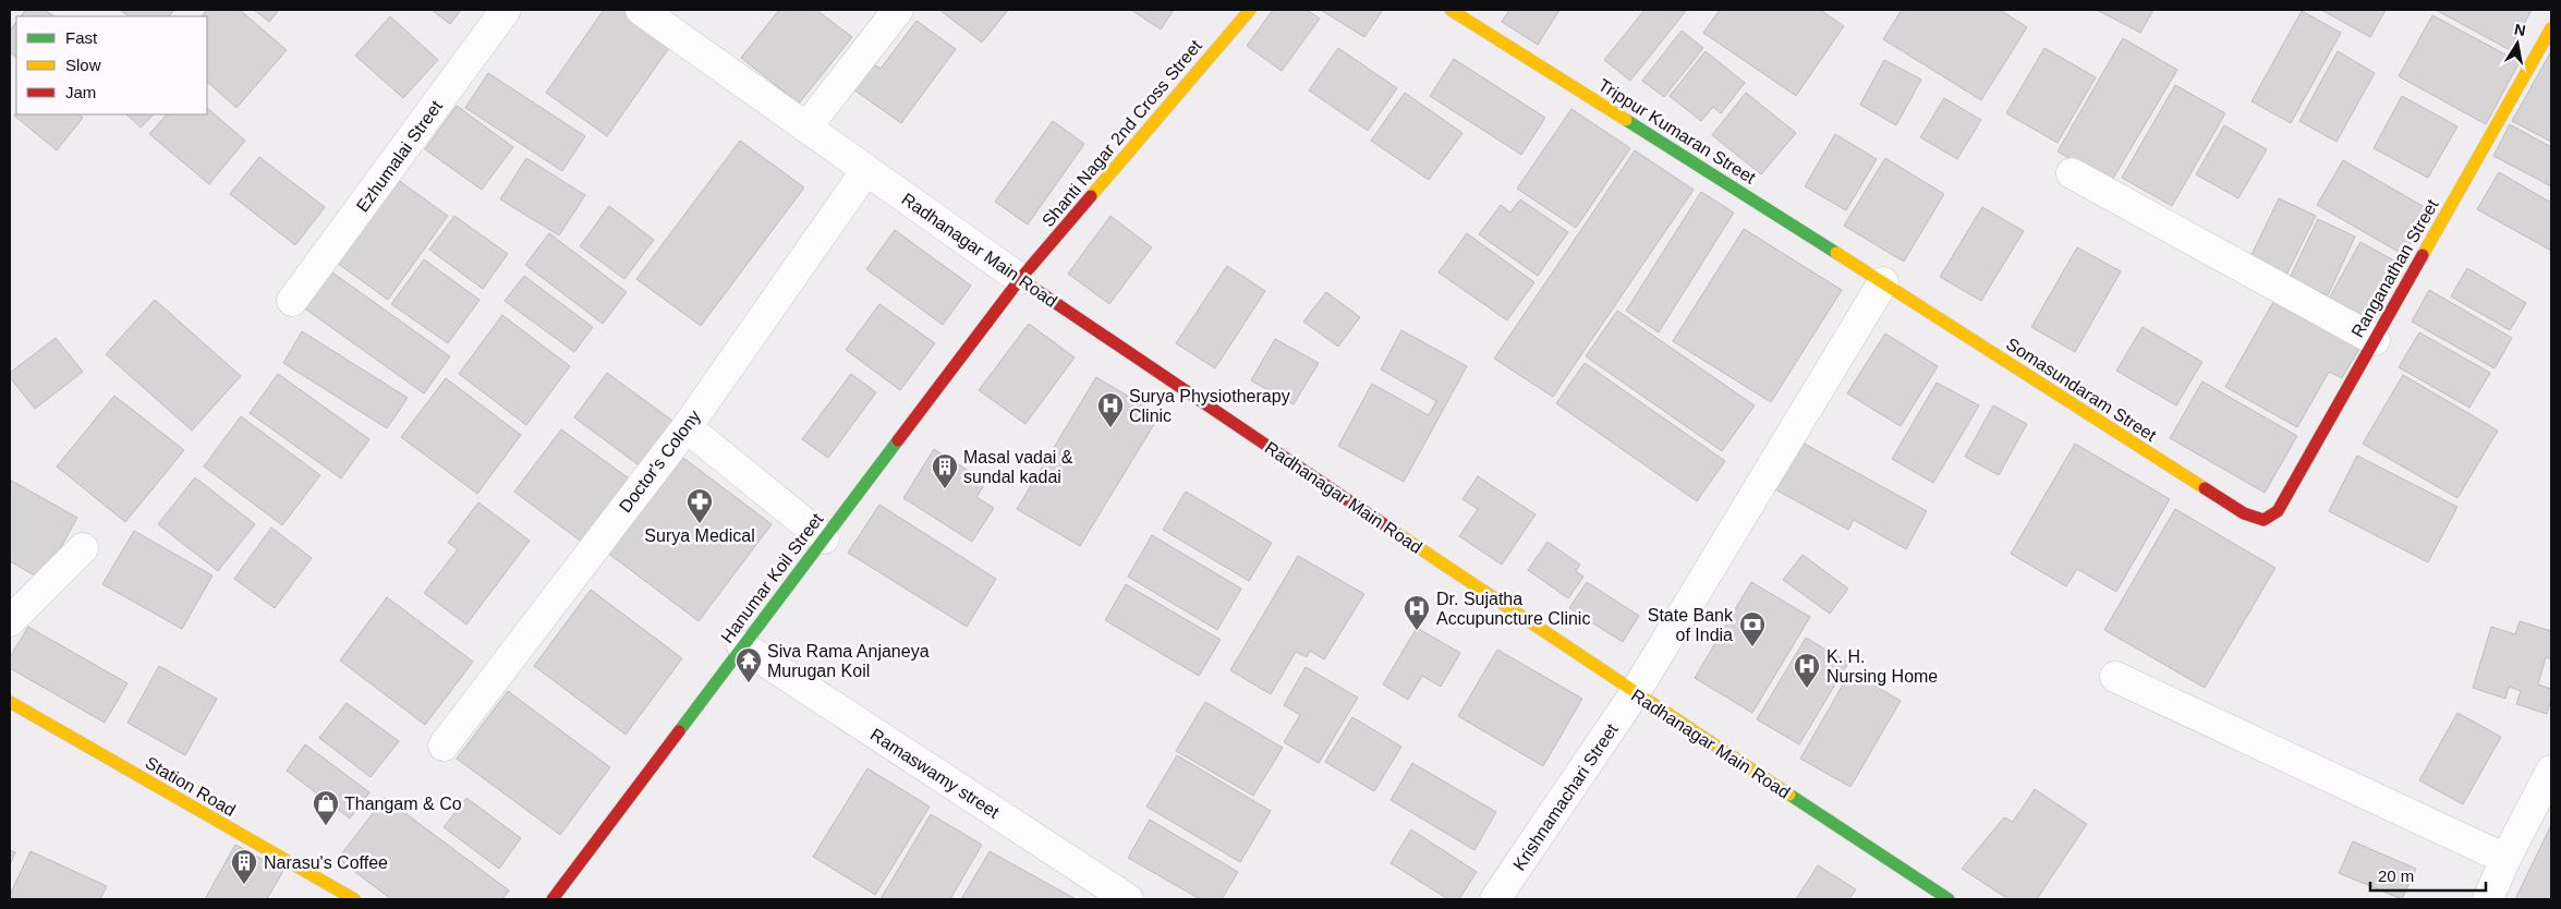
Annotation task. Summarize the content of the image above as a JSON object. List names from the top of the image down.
{
  "streets": {
    "street": [
      "Trippur Kumaran Street",
      "Shanti Nagar 2nd Cross Street",
      "Ezhumalai Street",
      "Radhanagar Main Road",
      "Ranganathan Street",
      "Somasundaram Street",
      "Doctor's Colony",
      "Hanumar Koil Street",
      "Ramaswamy street",
      "Station Road",
      "Krishnamachari Street"
    ]
  },
  "crossings": [
    ["Trippur Kumaran Street", "Somasundaram Street"],
    ["Trippur Kumaran Street", "Krishnamachari Street"],
    ["Shanti Nagar 2nd Cross Street", "Radhanagar Main Road"],
    ["Shanti Nagar 2nd Cross Street", "Hanumar Koil Street"],
    ["Radhanagar Main Road", "Doctor's Colony"],
    ["Radhanagar Main Road", "Hanumar Koil Street"],
    ["Radhanagar Main Road", "Krishnamachari Street"],
    ["Ranganathan Street", "Somasundaram Street"],
    ["Somasundaram Street", "Krishnamachari Street"],
    ["Hanumar Koil Street", "Ramaswamy street"]
  ],
  "places": {
    "hospital": ["Surya Physiotherapy Clinic", "Dr. Sujatha Accupuncture Clinic", "K. H. Nursing Home"],
    "building": ["Masal vadai & sundal kadai", "Narasu's Coffee"],
    "pharmacy": ["Surya Medical"],
    "bank": ["State Bank of India"],
    "temple": ["Siva Rama Anjaneya Murugan Koil"],
    "shop": ["Thangam & Co"]
  },
  "legend": ["Fast", "Slow", "Jam"],
  "scale_bar": "20 m",
  "north": "top"
}
